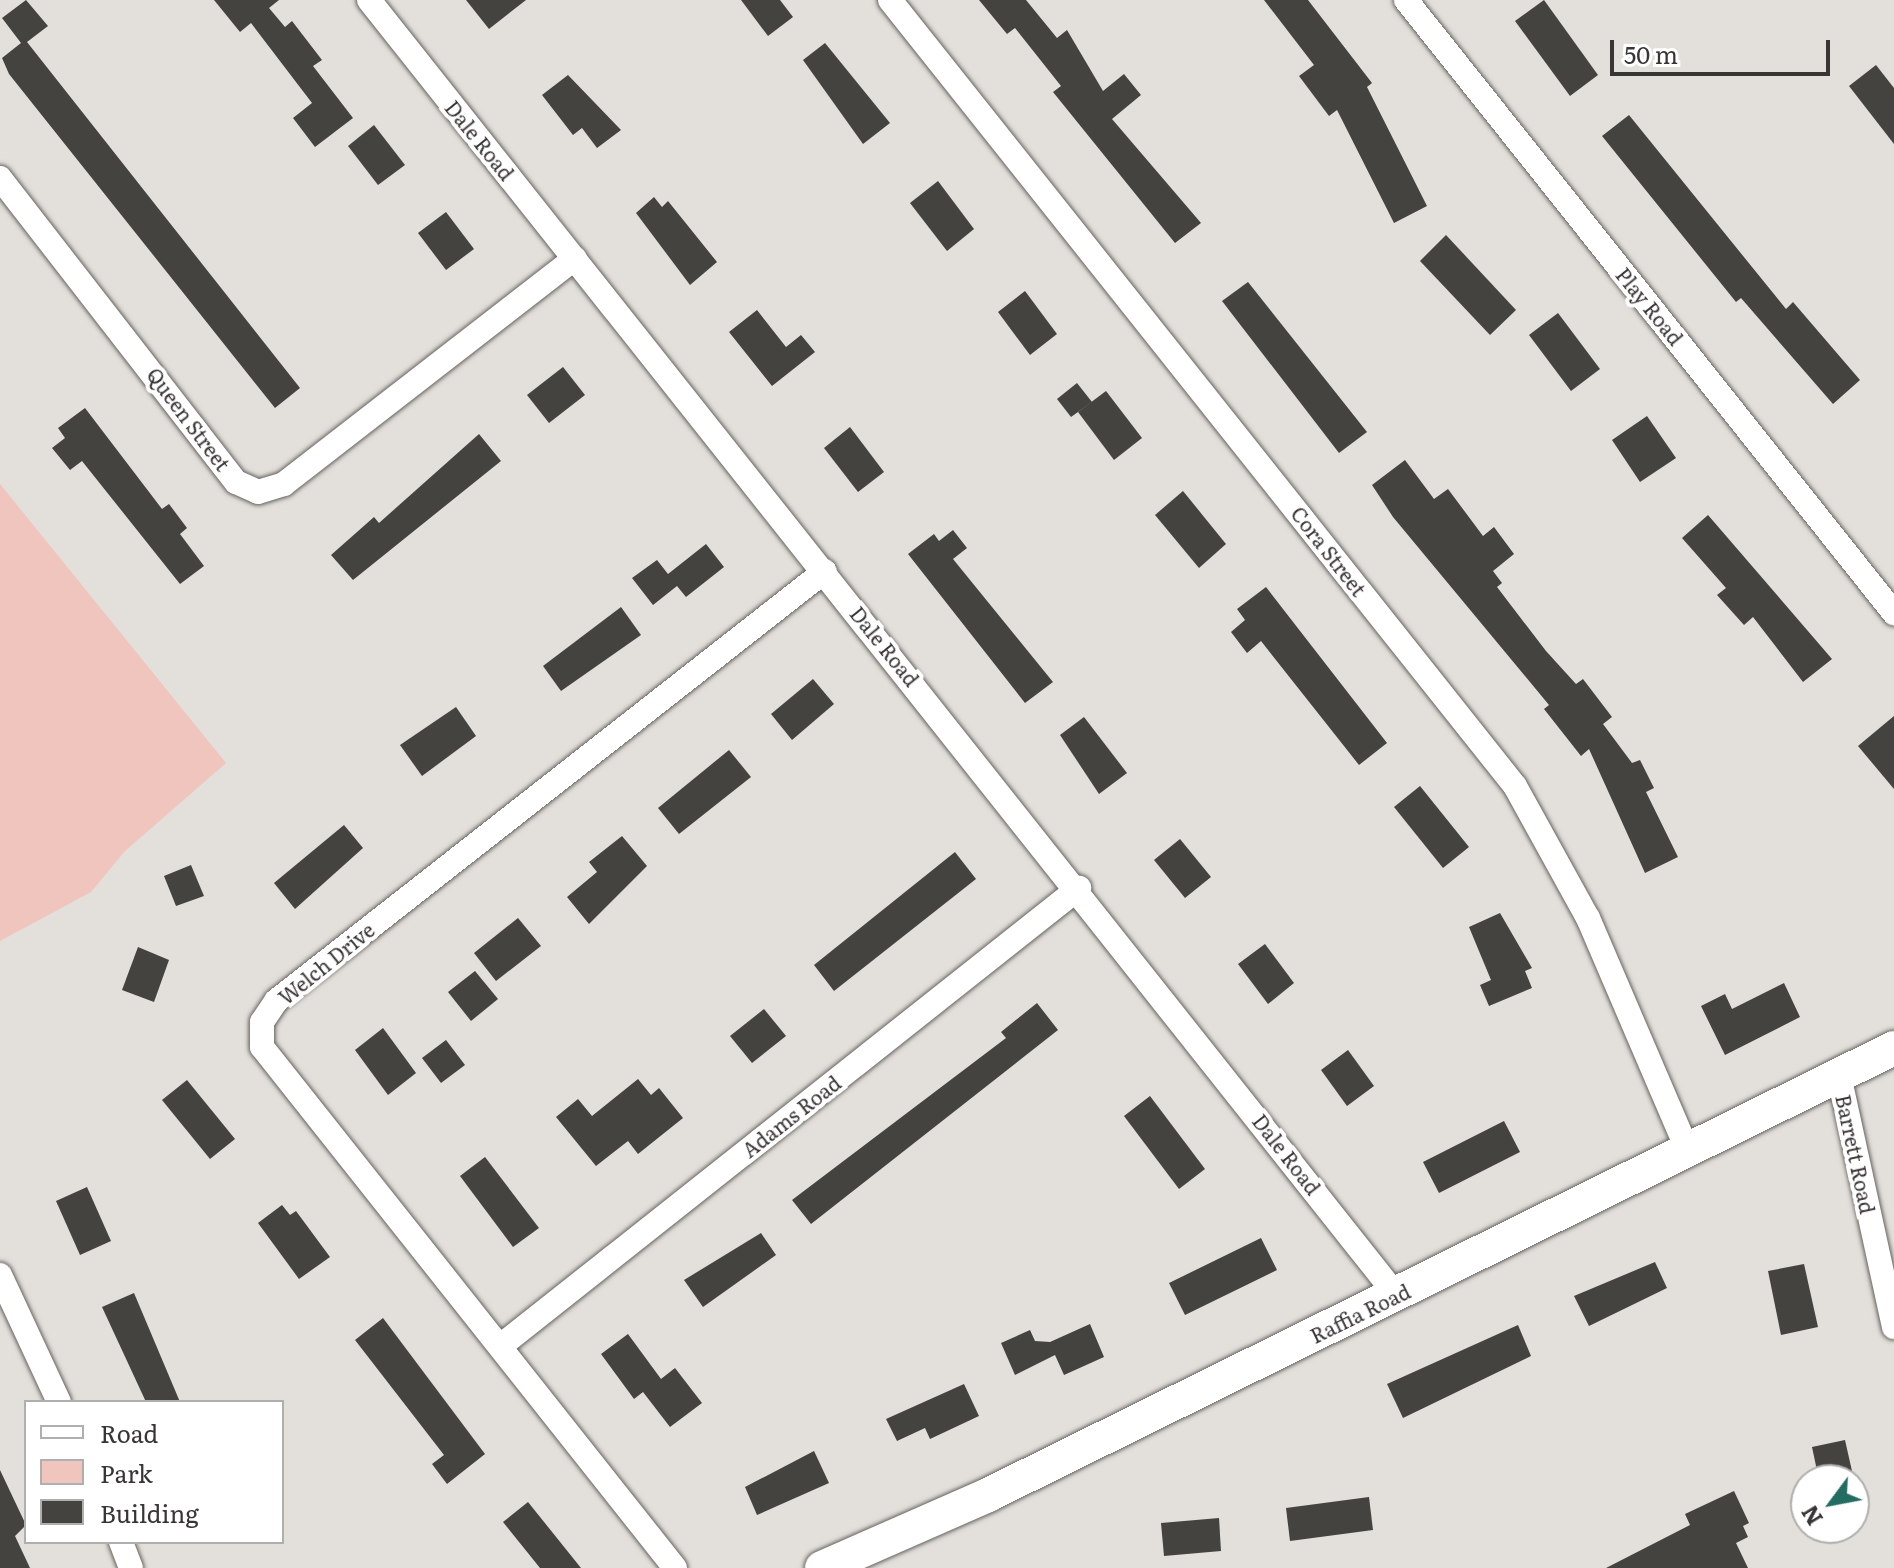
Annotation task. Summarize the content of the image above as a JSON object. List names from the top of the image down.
{
  "streets": {
    "main road": ["Raffia Road"],
    "street": [
      "Dale Road",
      "Play Road",
      "Queen Street",
      "Cora Street",
      "Welch Drive",
      "Adams Road",
      "Barrett Road"
    ]
  },
  "crossings": [
    ["Dale Road", "Queen Street"],
    ["Dale Road", "Welch Drive"],
    ["Dale Road", "Adams Road"],
    ["Dale Road", "Raffia Road"],
    ["Cora Street", "Raffia Road"],
    ["Welch Drive", "Adams Road"],
    ["Barrett Road", "Raffia Road"]
  ],
  "legend": ["Road", "Park", "Building"],
  "scale_bar": "50 m",
  "north": "bottom left"
}
